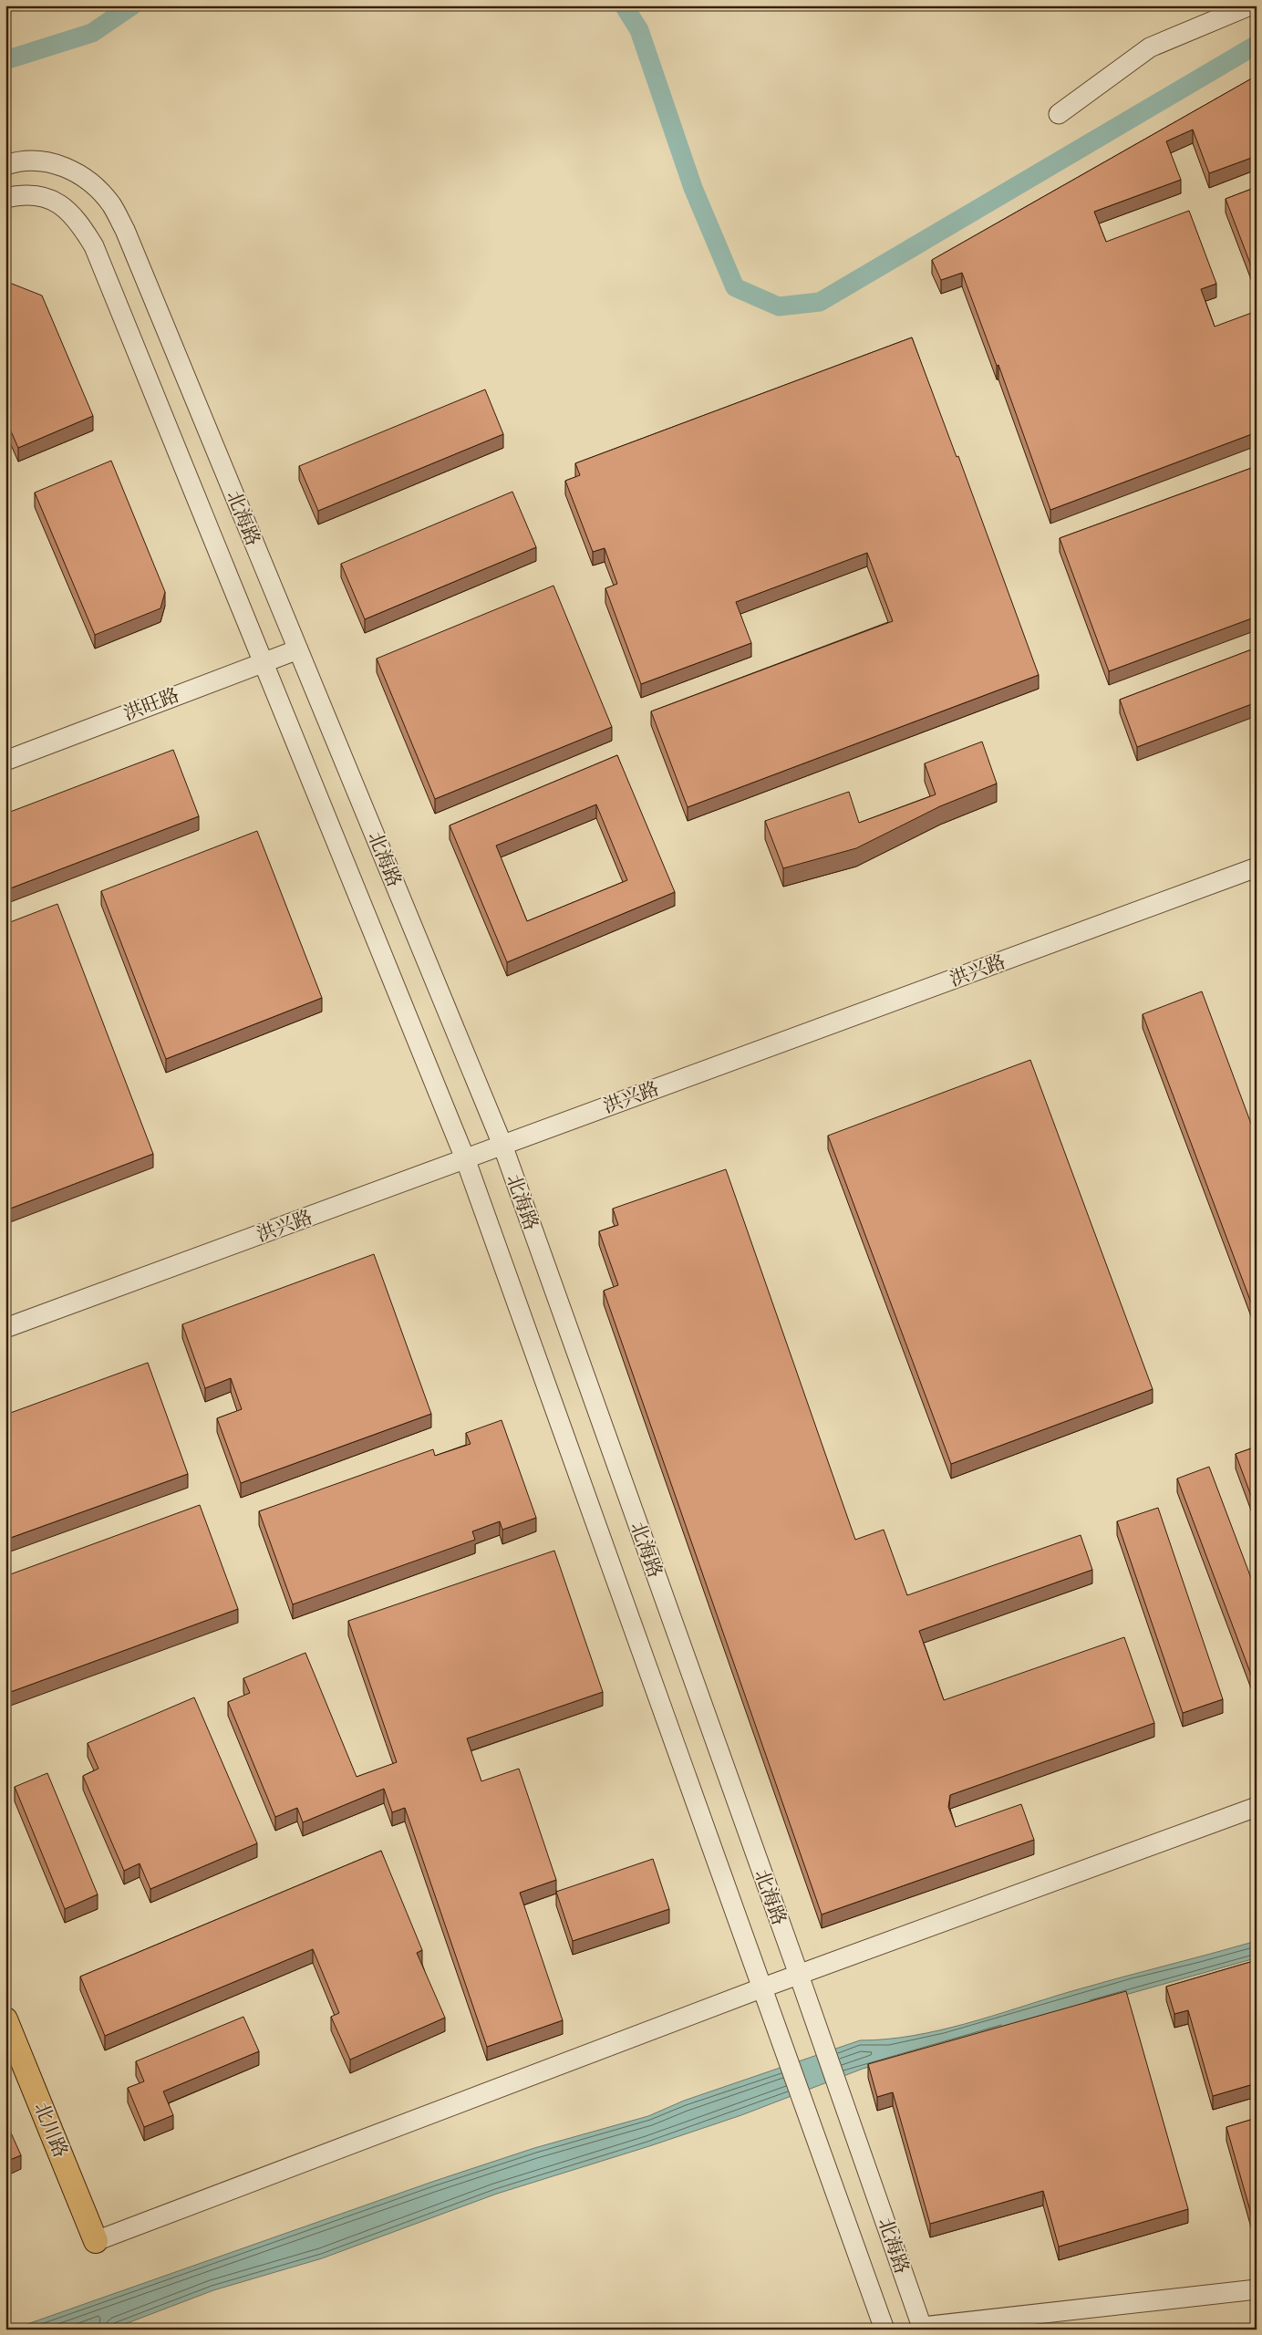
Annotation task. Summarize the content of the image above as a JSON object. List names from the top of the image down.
{
  "streets": {
    "main road": ["北川路"],
    "street": ["北海路", "洪旺路", "洪兴路"]
  },
  "crossings": [
    ["北海路", "洪旺路"],
    ["北海路", "洪兴路"]
  ]
}
